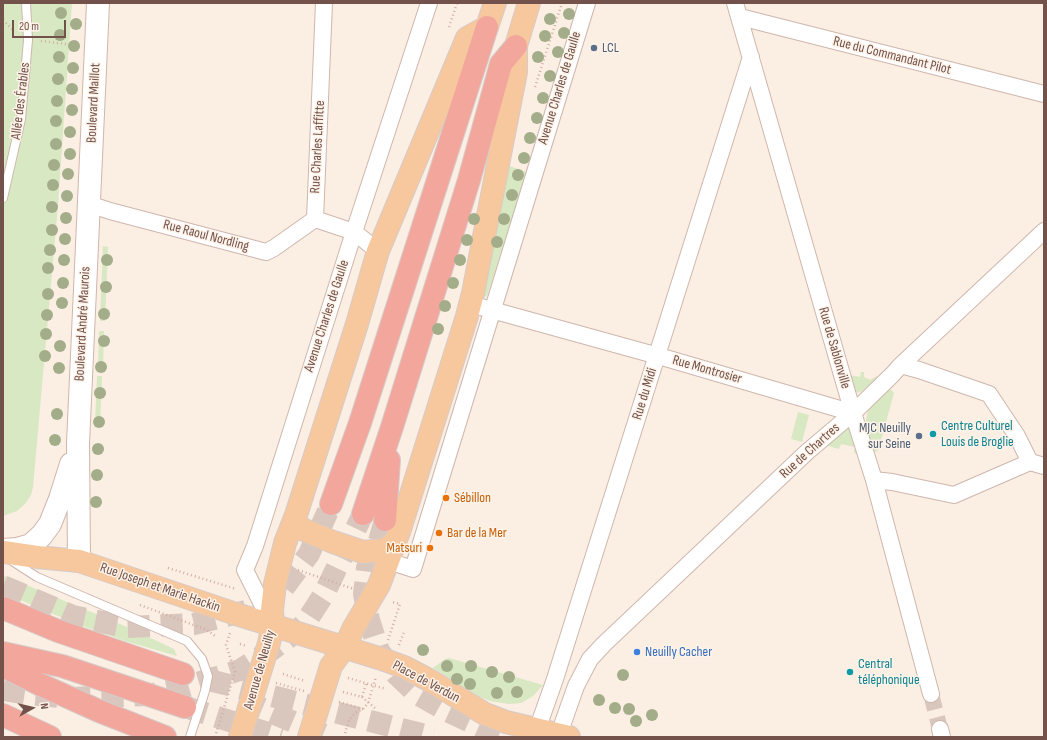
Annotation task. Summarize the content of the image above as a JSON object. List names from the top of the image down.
{
  "streets": {
    "main road": [
      "Boulevard Maillot",
      "Boulevard André Maurois",
      "Rue Joseph et Marie Hackin",
      "Avenue de Neuilly",
      "Place de Verdun"
    ],
    "street": [
      "Rue du Commandant Pilot",
      "Avenue Charles de Gaulle",
      "Rue Charles Laffitte",
      "Rue Raoul Nordling",
      "Rue de Sablonville",
      "Rue Montrosier",
      "Rue du Midi",
      "Rue de Chartres"
    ],
    "lane": ["Allée des Érables"]
  },
  "crossings": [
    ["Rue du Commandant Pilot", "Rue de Sablonville"],
    ["Avenue Charles de Gaulle", "Rue Montrosier"],
    ["Avenue Charles de Gaulle", "Rue Joseph et Marie Hackin"],
    ["Avenue Charles de Gaulle", "Avenue de Neuilly"],
    ["Boulevard Maillot", "Rue Raoul Nordling"],
    ["Boulevard Maillot", "Boulevard André Maurois"],
    ["Rue Charles Laffitte", "Rue Raoul Nordling"],
    ["Rue Raoul Nordling", "Boulevard André Maurois"],
    ["Boulevard André Maurois", "Rue Joseph et Marie Hackin"],
    ["Rue de Sablonville", "Rue Montrosier"],
    ["Rue de Sablonville", "Rue du Midi"],
    ["Rue de Sablonville", "Rue de Chartres"],
    ["Rue Montrosier", "Rue du Midi"],
    ["Rue Montrosier", "Rue de Chartres"],
    ["Rue du Midi", "Place de Verdun"],
    ["Rue de Chartres", "Place de Verdun"],
    ["Rue Joseph et Marie Hackin", "Avenue de Neuilly"],
    ["Rue Joseph et Marie Hackin", "Place de Verdun"]
  ],
  "places": [
    "LCL",
    "Centre Culturel Louis de Broglie",
    "MJC Neuilly sur Seine",
    "Sébillon",
    "Bar de la Mer",
    "Matsuri",
    "Neuilly Cacher",
    "Central téléphonique"
  ],
  "scale_bar": "20 m",
  "north": "right"
}
